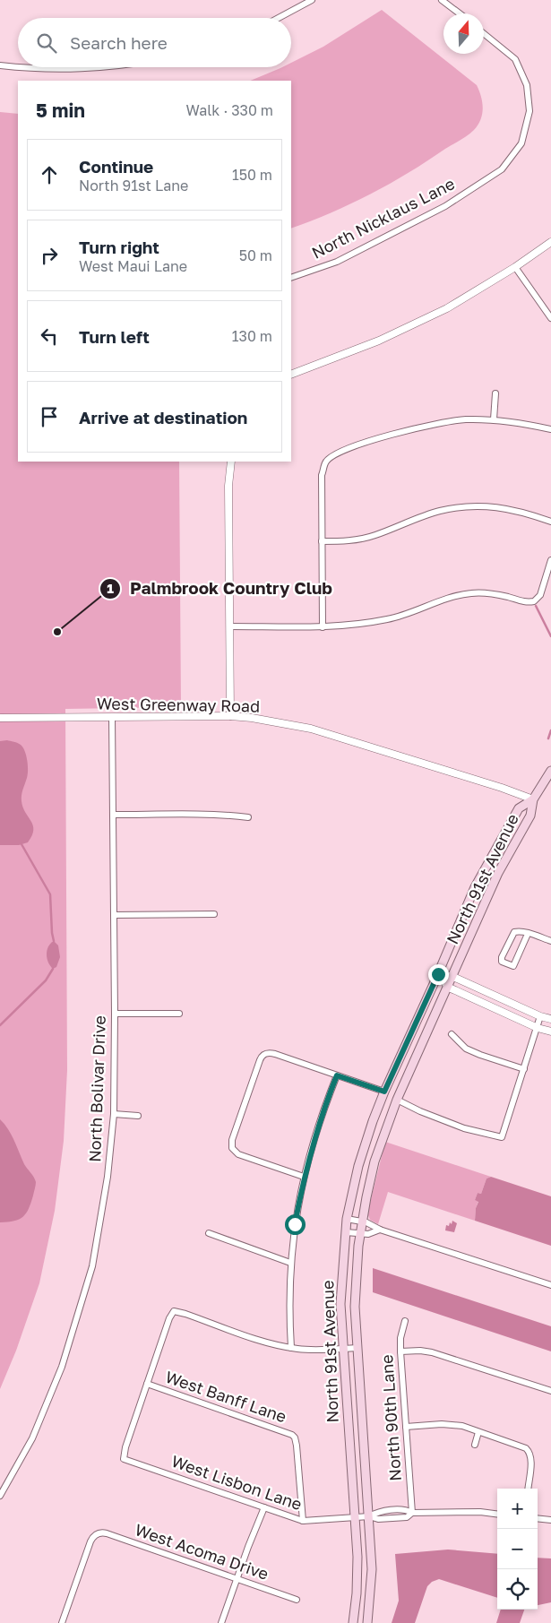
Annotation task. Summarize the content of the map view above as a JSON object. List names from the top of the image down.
{
  "streets": {
    "main road": ["North 91st Avenue"],
    "street": [
      "North Nicklaus Lane",
      "West Greenway Road",
      "North Bolivar Drive",
      "West Banff Lane",
      "North 90th Lane",
      "West Lisbon Lane",
      "West Acoma Drive"
    ]
  },
  "crossings": [
    ["West Greenway Road", "North 91st Avenue"],
    ["West Greenway Road", "North Bolivar Drive"],
    ["North 91st Avenue", "West Lisbon Lane"],
    ["West Banff Lane", "West Lisbon Lane"],
    ["North 90th Lane", "West Lisbon Lane"]
  ],
  "places": ["Palmbrook Country Club"],
  "north": "top",
  "page": {
    "search": "Search here",
    "heading": ["5 min", "Walk · 330 m"],
    "list": [
      ["Continue", "North 91st Lane", "150 m"],
      ["Turn right", "West Maui Lane", "50 m"],
      ["Turn left", "130 m"],
      "Arrive at destination"
    ],
    "map_buttons": ["+", "−"]
  }
}
